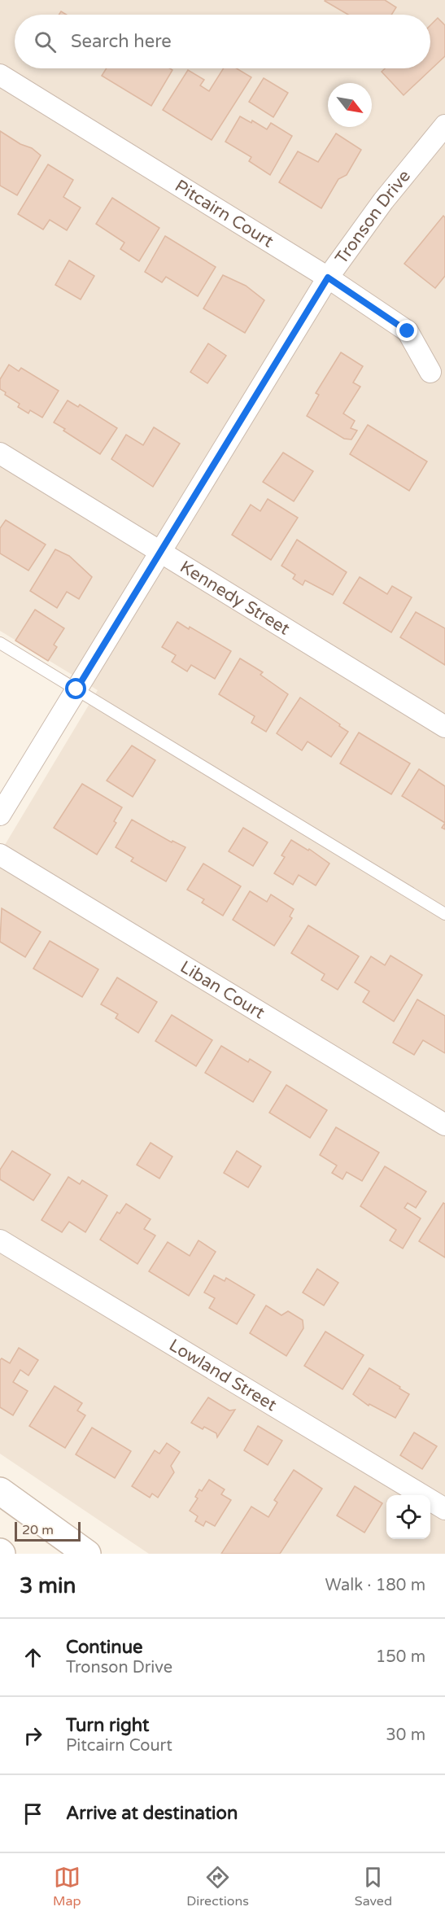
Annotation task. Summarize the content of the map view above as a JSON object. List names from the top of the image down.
{
  "streets": {
    "street": [
      "Pitcairn Court",
      "Tronson Drive",
      "Kennedy Street",
      "Liban Court",
      "Lowland Street"
    ]
  },
  "crossings": [
    ["Pitcairn Court", "Tronson Drive"],
    ["Tronson Drive", "Kennedy Street"]
  ],
  "scale_bar": "20 m",
  "north": "bottom right",
  "page": {
    "search": "Search here",
    "scale": "20 m",
    "heading": ["3 min", "Walk · 180 m"],
    "list": [
      ["Continue", "Tronson Drive", "150 m"],
      ["Turn right", "Pitcairn Court", "30 m"],
      "Arrive at destination"
    ],
    "nav": ["Map", "Directions", "Saved"]
  }
}
